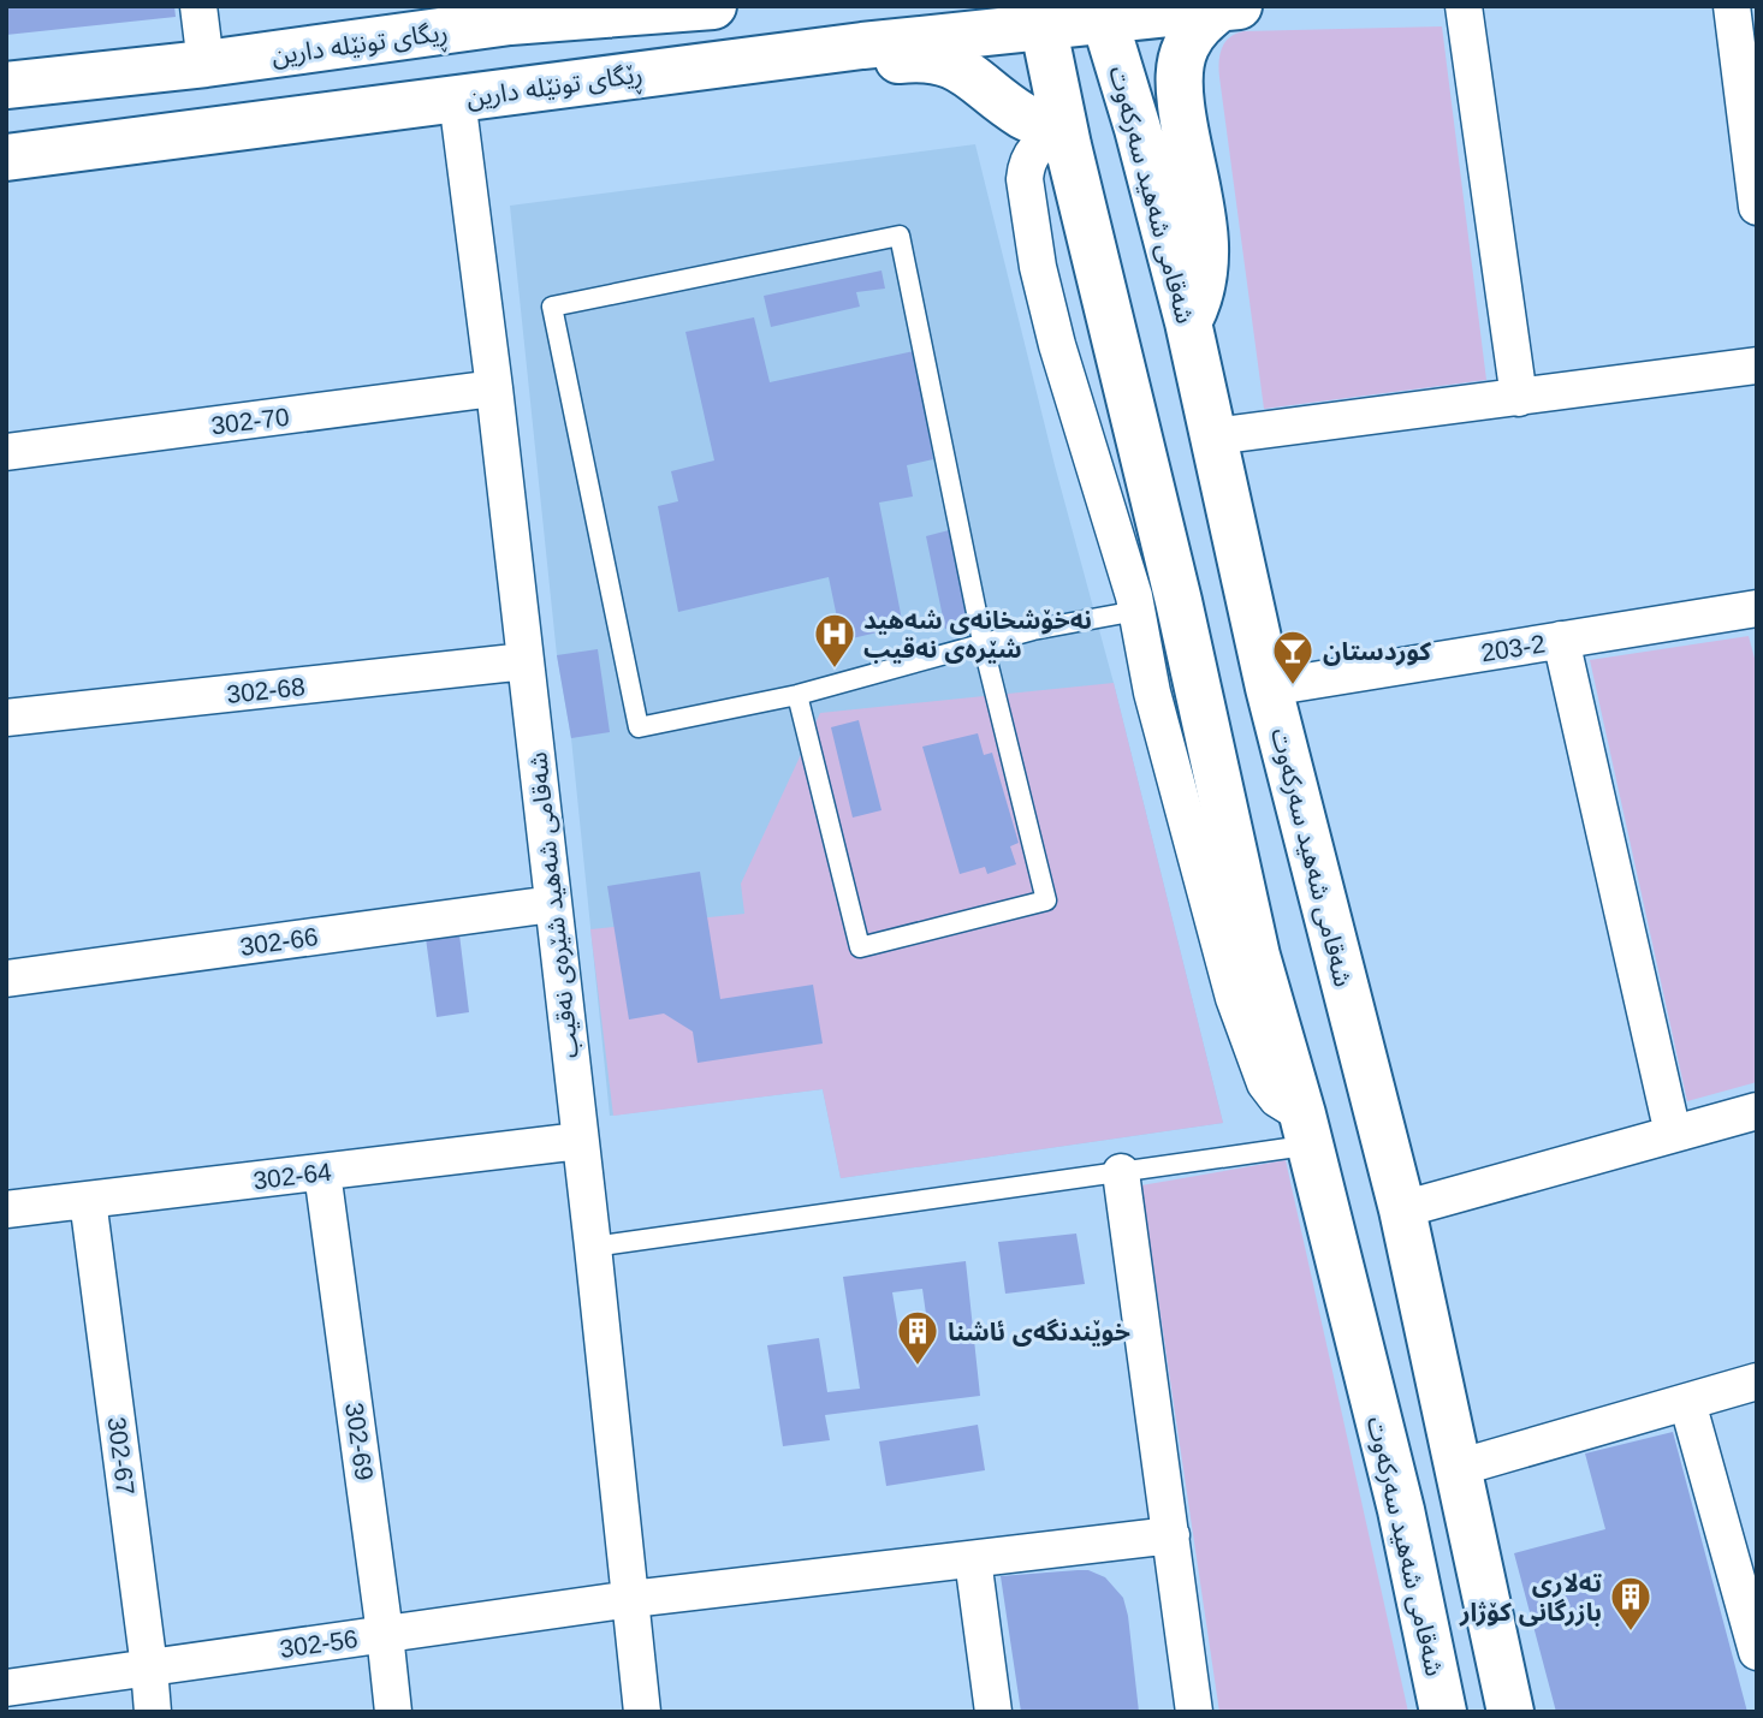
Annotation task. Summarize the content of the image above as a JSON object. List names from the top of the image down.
{
  "streets": {
    "main road": ["ڕیگای تونێلە دارین", "ڕێگای تونێلە دارین", "شەقامی شەهید سەرکەوت"],
    "street": [
      "302-70",
      "203-2",
      "302-68",
      "شەقامی شەهید شێرەی نەقیب",
      "302-66",
      "302-64",
      "302-69",
      "302-67",
      "302-56"
    ]
  },
  "crossings": [
    ["ڕێگای تونێلە دارین", "شەقامی شەهید سەرکەوت"],
    ["ڕێگای تونێلە دارین", "شەقامی شەهید شێرەی نەقیب"],
    ["شەقامی شەهید سەرکەوت", "203-2"],
    ["302-70", "شەقامی شەهید شێرەی نەقیب"],
    ["302-68", "شەقامی شەهید شێرەی نەقیب"],
    ["شەقامی شەهید شێرەی نەقیب", "302-66"],
    ["شەقامی شەهید شێرەی نەقیب", "302-64"],
    ["شەقامی شەهید شێرەی نەقیب", "302-56"],
    ["302-64", "302-69"],
    ["302-64", "302-67"],
    ["302-69", "302-56"],
    ["302-67", "302-56"]
  ],
  "places": {
    "hospital": ["نەخۆشخانەی شەهید شێرەی نەقیب"],
    "bar": ["كوردستان"],
    "building": ["خوێندنگەی ئاشنا", "تەلاری بازرگانی کۆژار"]
  }
}
